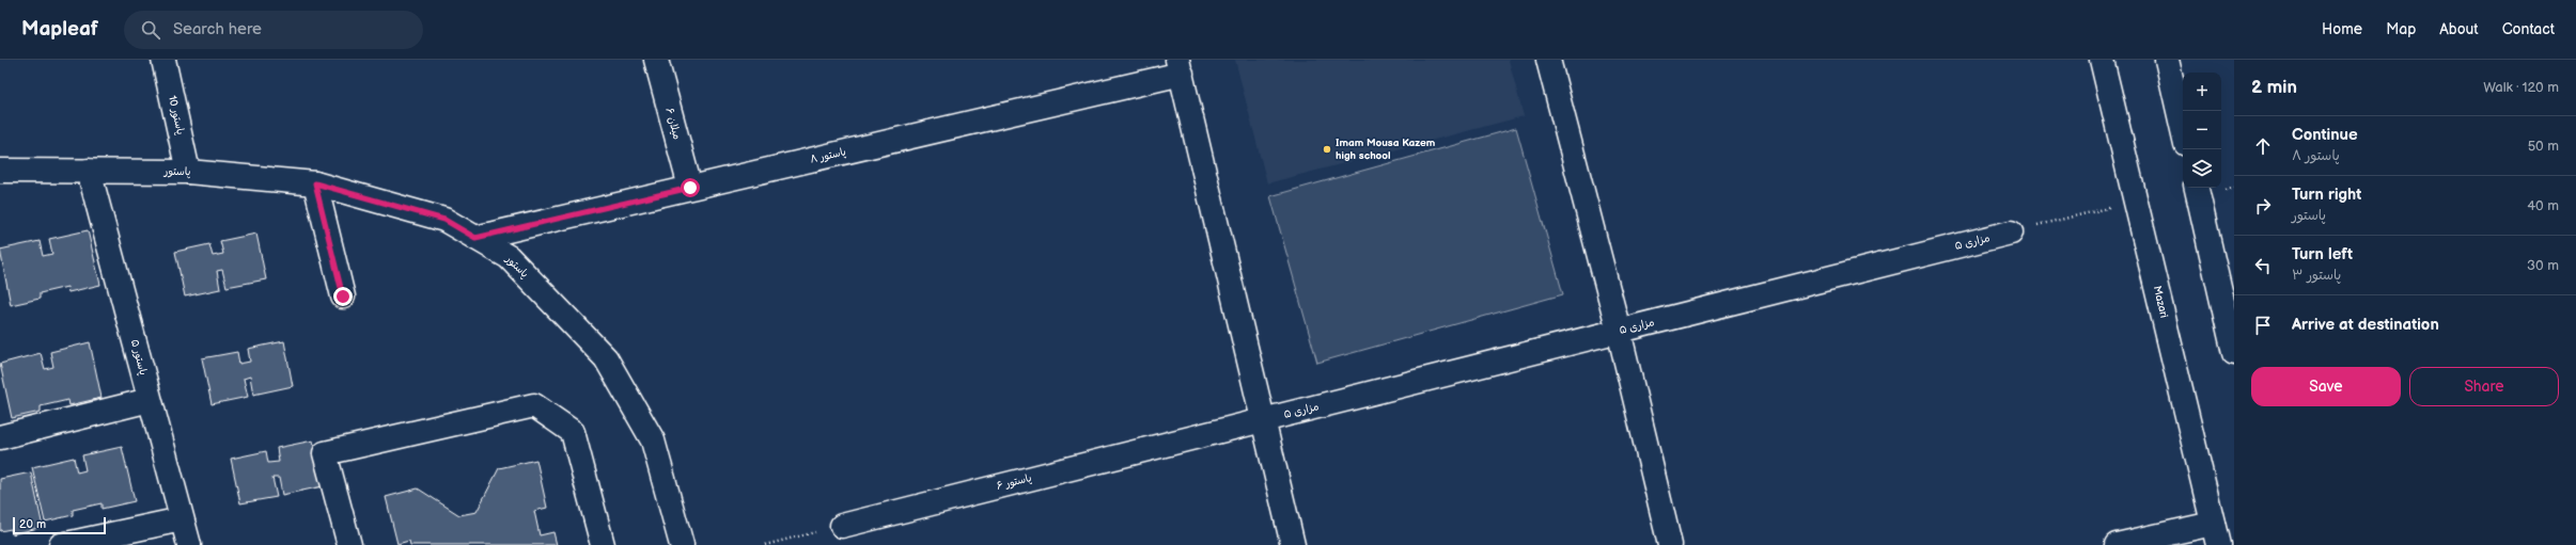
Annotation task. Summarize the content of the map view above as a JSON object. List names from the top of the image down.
{
  "streets": {
    "street": [
      "پاستور 10",
      "میلان ۶",
      "پاستور ۸",
      "پاستور",
      "مزاری ۵",
      "Mazari",
      "پاستور ۵",
      "پاستور ۶"
    ]
  },
  "crossings": [
    ["پاستور 10", "پاستور"],
    ["میلان ۶", "پاستور ۸"],
    ["پاستور ۸", "پاستور"],
    ["پاستور", "پاستور ۵"],
    ["مزاری ۵", "پاستور ۶"]
  ],
  "places": ["Imam Mousa Kazem high school"],
  "scale_bar": "20 m",
  "page": {
    "header": "Mapleaf",
    "search": "Search here",
    "nav": [
      "Home",
      "Map",
      "About",
      "Contact"
    ],
    "heading": ["2 min", "Walk · 120 m"],
    "map_buttons": ["+", "−"],
    "list": [
      ["Continue", "پاستور ۸", "50 m"],
      ["Turn right", "پاستور", "40 m"],
      ["Turn left", "پاستور ۳", "30 m"],
      "Arrive at destination"
    ],
    "buttons": ["Save", "Share"],
    "scale": "20 m"
  }
}
